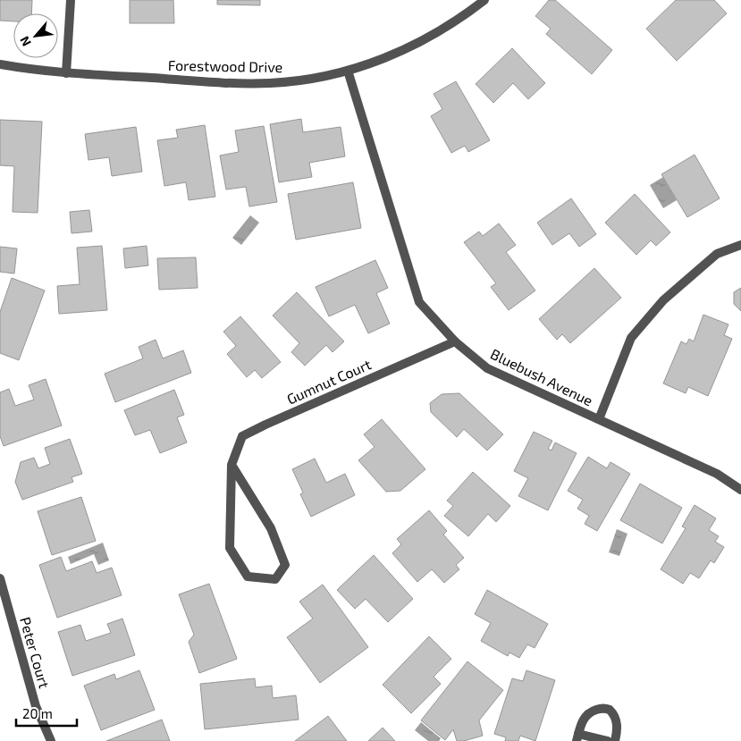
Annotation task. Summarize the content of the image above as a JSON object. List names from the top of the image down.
{
  "streets": {
    "street": [
      "Forestwood Drive",
      "Bluebush Avenue",
      "Gumnut Court",
      "Peter Court"
    ]
  },
  "crossings": [
    ["Forestwood Drive", "Bluebush Avenue"],
    ["Bluebush Avenue", "Gumnut Court"]
  ],
  "scale_bar": "20 m",
  "north": "bottom left"
}
